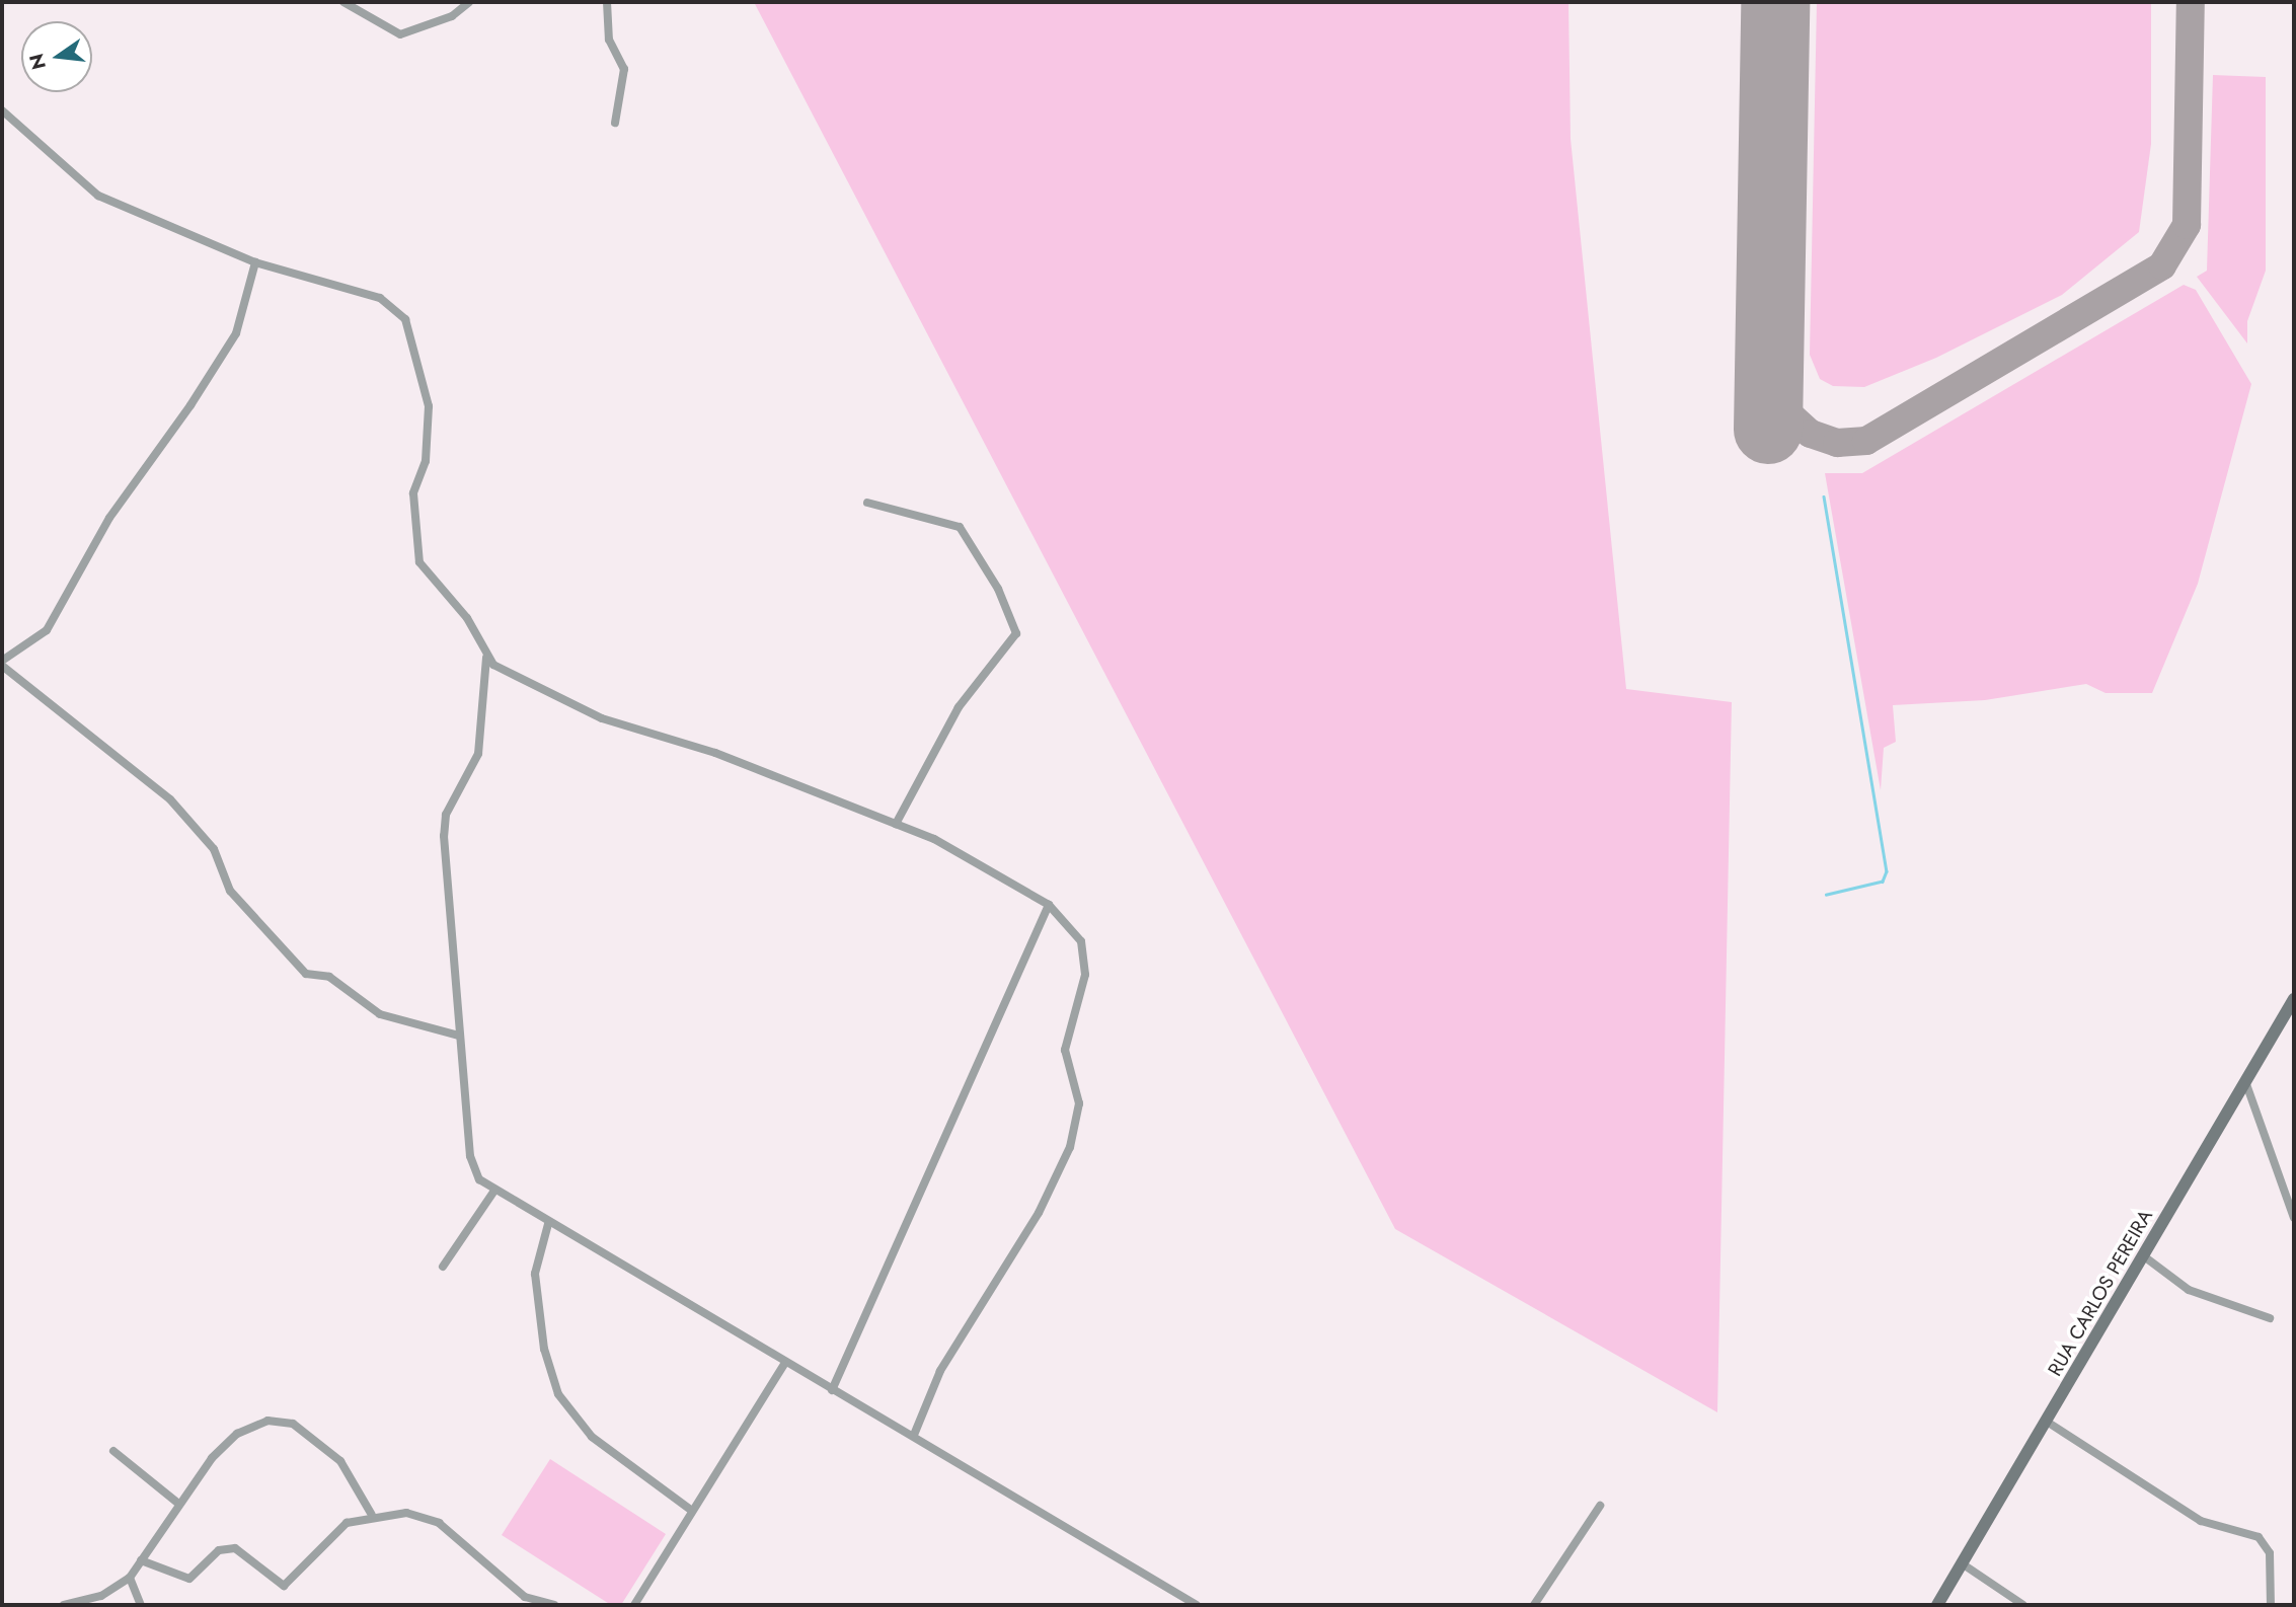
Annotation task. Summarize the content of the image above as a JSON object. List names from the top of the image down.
{
  "streets": {
    "main road": ["RUA CARLOS PEREIRA"]
  },
  "north": "left"
}
